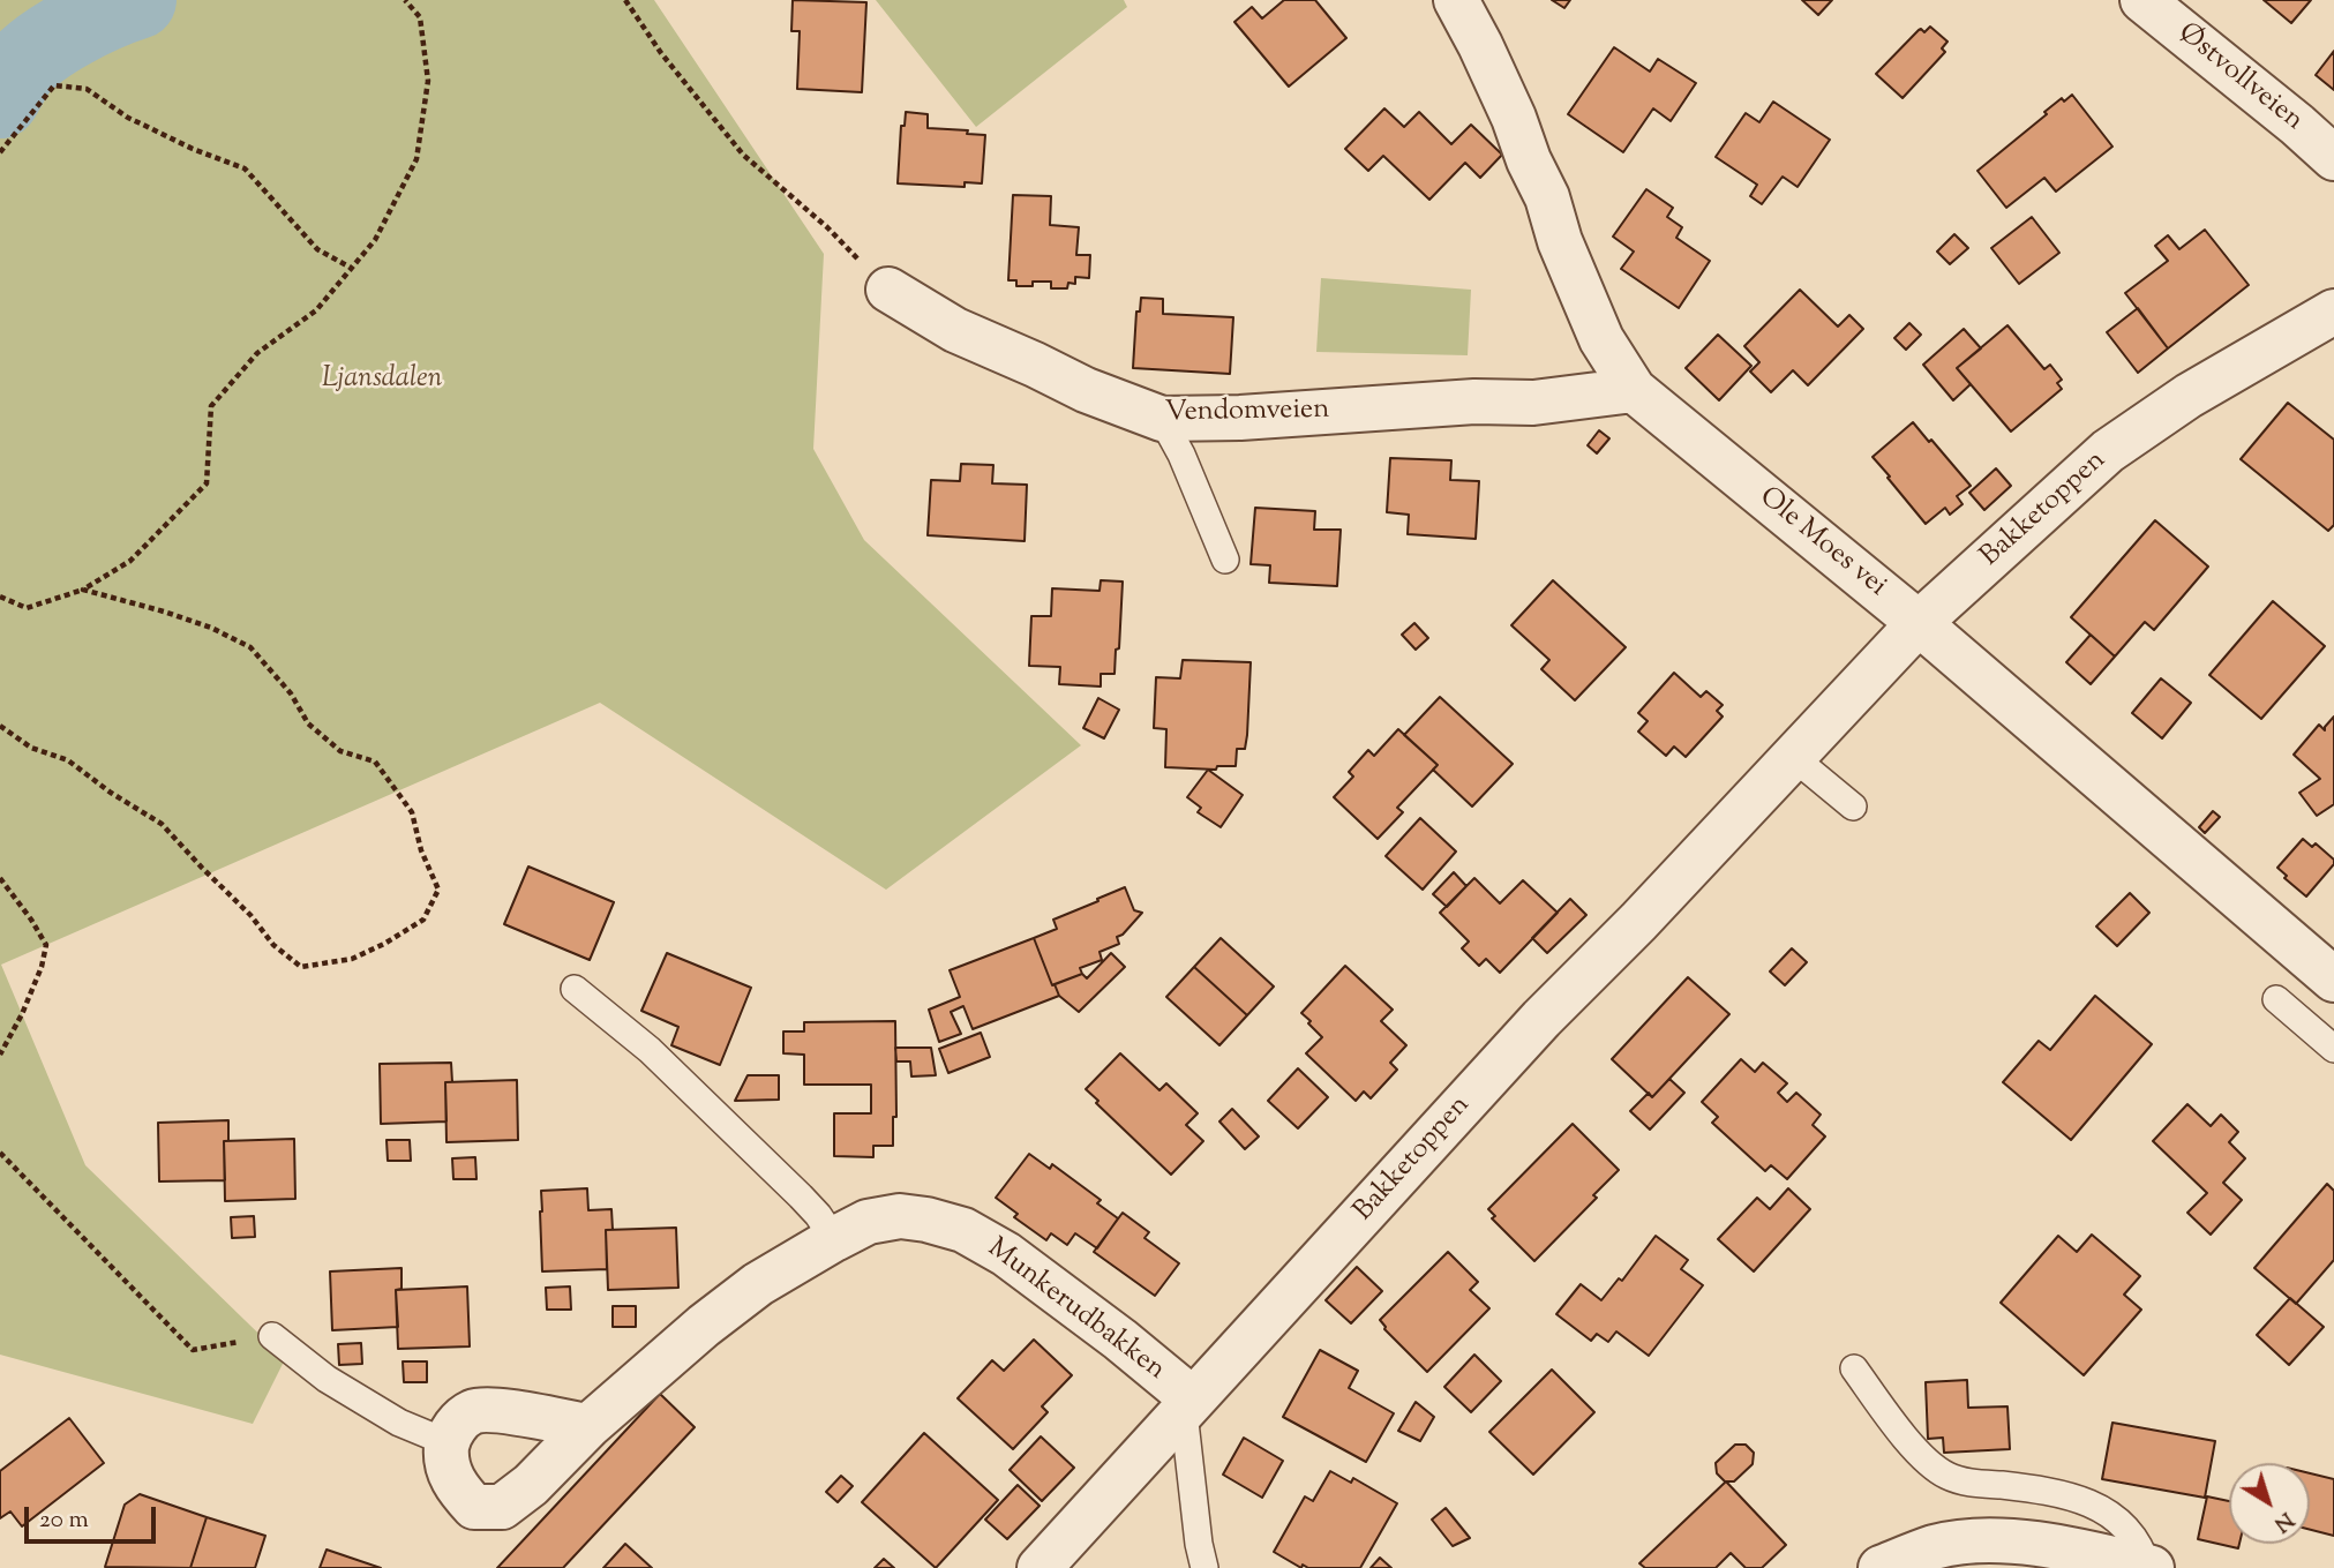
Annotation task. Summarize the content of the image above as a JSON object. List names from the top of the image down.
{
  "streets": {
    "street": [
      "Østvollveien",
      "Vendomveien",
      "Bakketoppen",
      "Ole Moes vei",
      "Munkerudbakken"
    ]
  },
  "crossings": [
    ["Vendomveien", "Ole Moes vei"],
    ["Bakketoppen", "Ole Moes vei"],
    ["Bakketoppen", "Munkerudbakken"]
  ],
  "parks": ["Ljansdalen"],
  "scale_bar": "20 m",
  "north": "bottom right"
}
